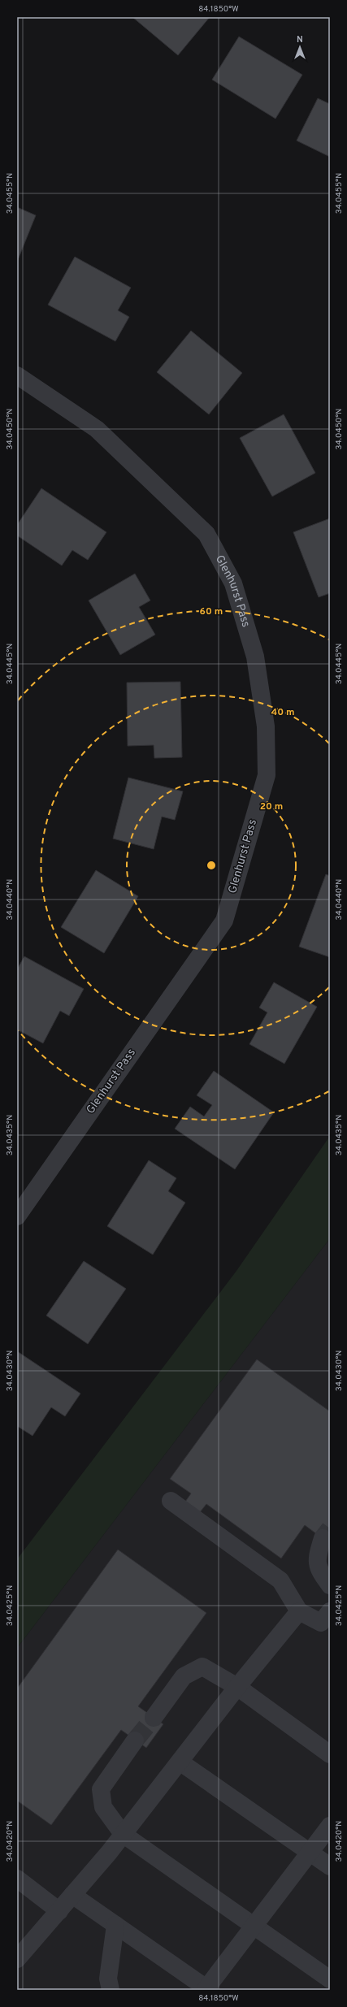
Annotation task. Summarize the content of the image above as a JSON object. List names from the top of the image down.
{
  "streets": {
    "street": ["Glenhurst Pass"]
  },
  "north": "top",
  "coordinates": [
    "84.1850°W",
    "34.0455°N",
    "34.0450°N",
    "34.0445°N",
    "34.0440°N",
    "34.0435°N",
    "34.0430°N",
    "34.0425°N",
    "34.0420°N"
  ],
  "rings": ["60 m", "40 m", "20 m"]
}
